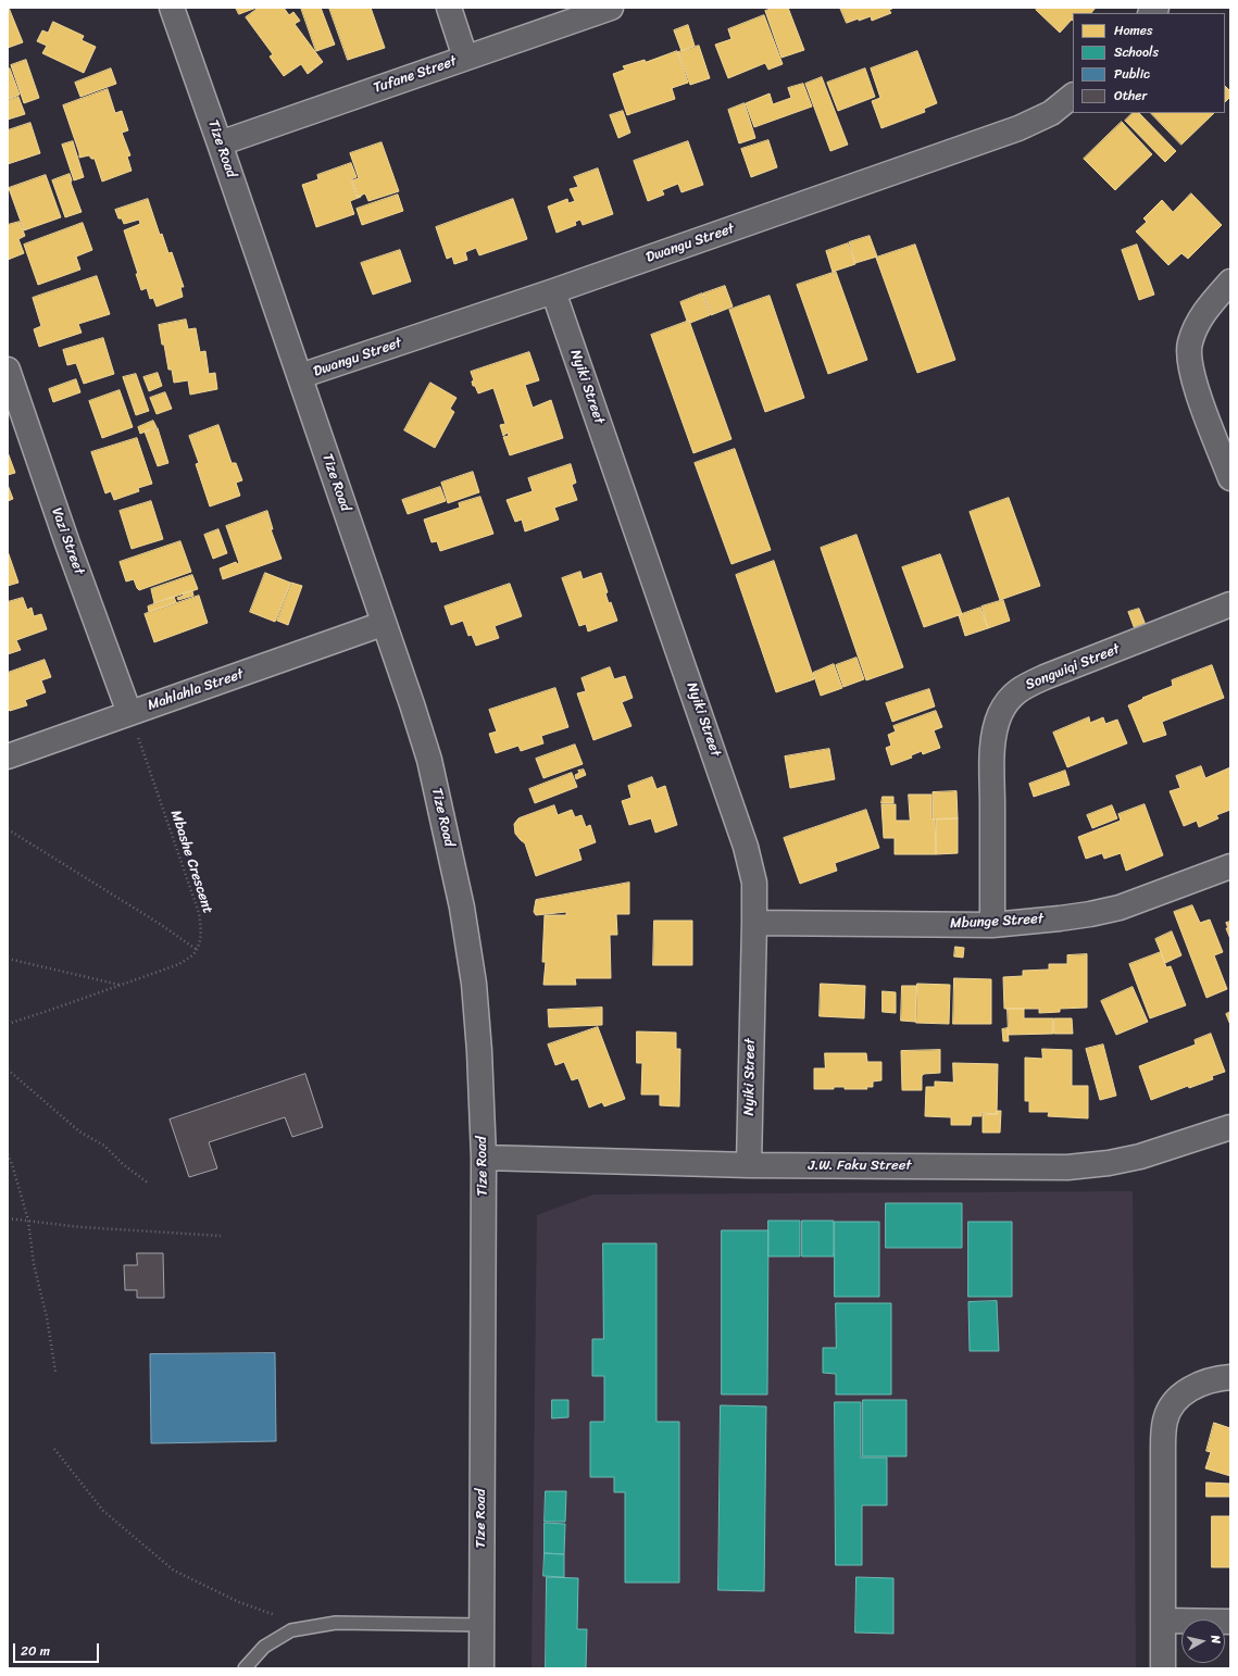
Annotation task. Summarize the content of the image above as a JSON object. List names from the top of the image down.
{
  "streets": {
    "street": [
      "Tufane Street",
      "Tize Road",
      "Dwangu Street",
      "Nyiki Street",
      "Vazi Street",
      "Songwiqi Street",
      "Mahlahla Street",
      "Mbunge Street",
      "J.W. Faku Street"
    ],
    "path": ["Mbashe Crescent"]
  },
  "crossings": [
    ["Tufane Street", "Tize Road"],
    ["Tize Road", "Dwangu Street"],
    ["Tize Road", "Mahlahla Street"],
    ["Tize Road", "J.W. Faku Street"],
    ["Dwangu Street", "Nyiki Street"],
    ["Nyiki Street", "Mbunge Street"],
    ["Nyiki Street", "J.W. Faku Street"],
    ["Vazi Street", "Mahlahla Street"],
    ["Vazi Street", "Mbashe Crescent"],
    ["Songwiqi Street", "Mbunge Street"],
    ["Mahlahla Street", "Mbashe Crescent"]
  ],
  "legend": [
    "Homes",
    "Schools",
    "Public",
    "Other"
  ],
  "scale_bar": "20 m",
  "north": "right"
}
